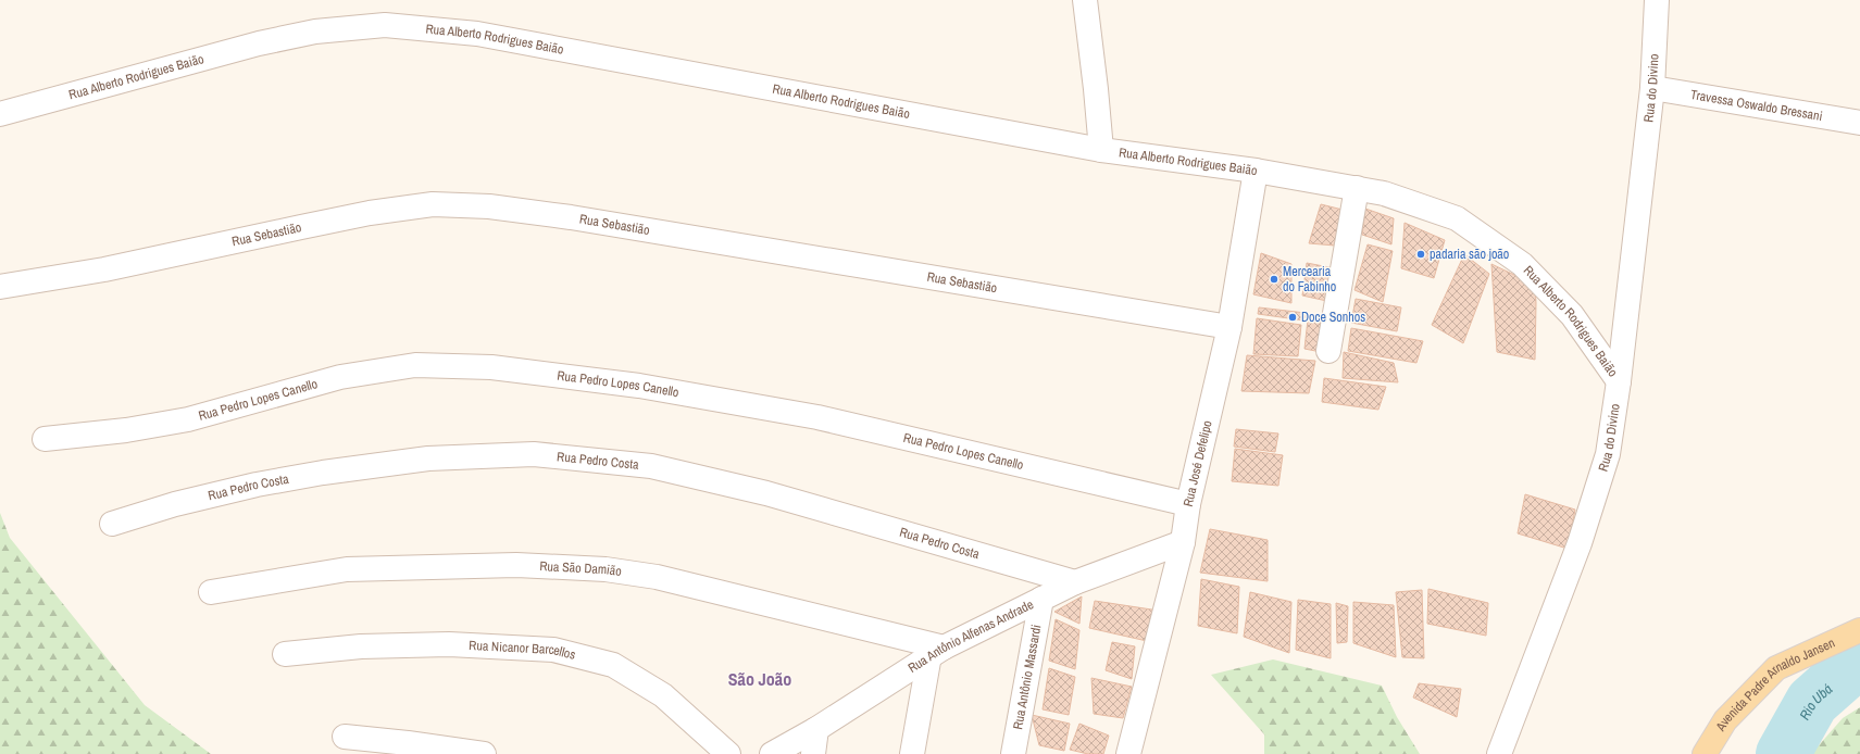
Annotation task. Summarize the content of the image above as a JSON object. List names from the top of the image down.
{
  "streets": {
    "main road": ["Avenida Padre Arnaldo Jansen"],
    "street": [
      "Rua Alberto Rodrigues Baião",
      "Rua do Divino",
      "Travessa Oswaldo Bressani",
      "Rua Sebastião",
      "Rua Pedro Lopes Canello",
      "Rua Pedro Costa",
      "Rua José Defelipo",
      "Rua São Damião",
      "Rua Antônio Alfenas Andrade",
      "Rua Nicanor Barcellos",
      "Rua Antônio Massardi"
    ]
  },
  "crossings": [
    ["Rua Alberto Rodrigues Baião", "Rua do Divino"],
    ["Rua Alberto Rodrigues Baião", "Rua José Defelipo"],
    ["Rua do Divino", "Travessa Oswaldo Bressani"],
    ["Rua Sebastião", "Rua José Defelipo"],
    ["Rua Pedro Lopes Canello", "Rua José Defelipo"],
    ["Rua Pedro Costa", "Rua Antônio Alfenas Andrade"],
    ["Rua José Defelipo", "Rua Antônio Alfenas Andrade"],
    ["Rua São Damião", "Rua Antônio Alfenas Andrade"],
    ["Rua Antônio Alfenas Andrade", "Rua Antônio Massardi"]
  ],
  "districts": ["São João"],
  "water": ["Rio Ubá"],
  "places": ["padaria são joão", "Mercearia do Fabinho", "Doce Sonhos"]
}
